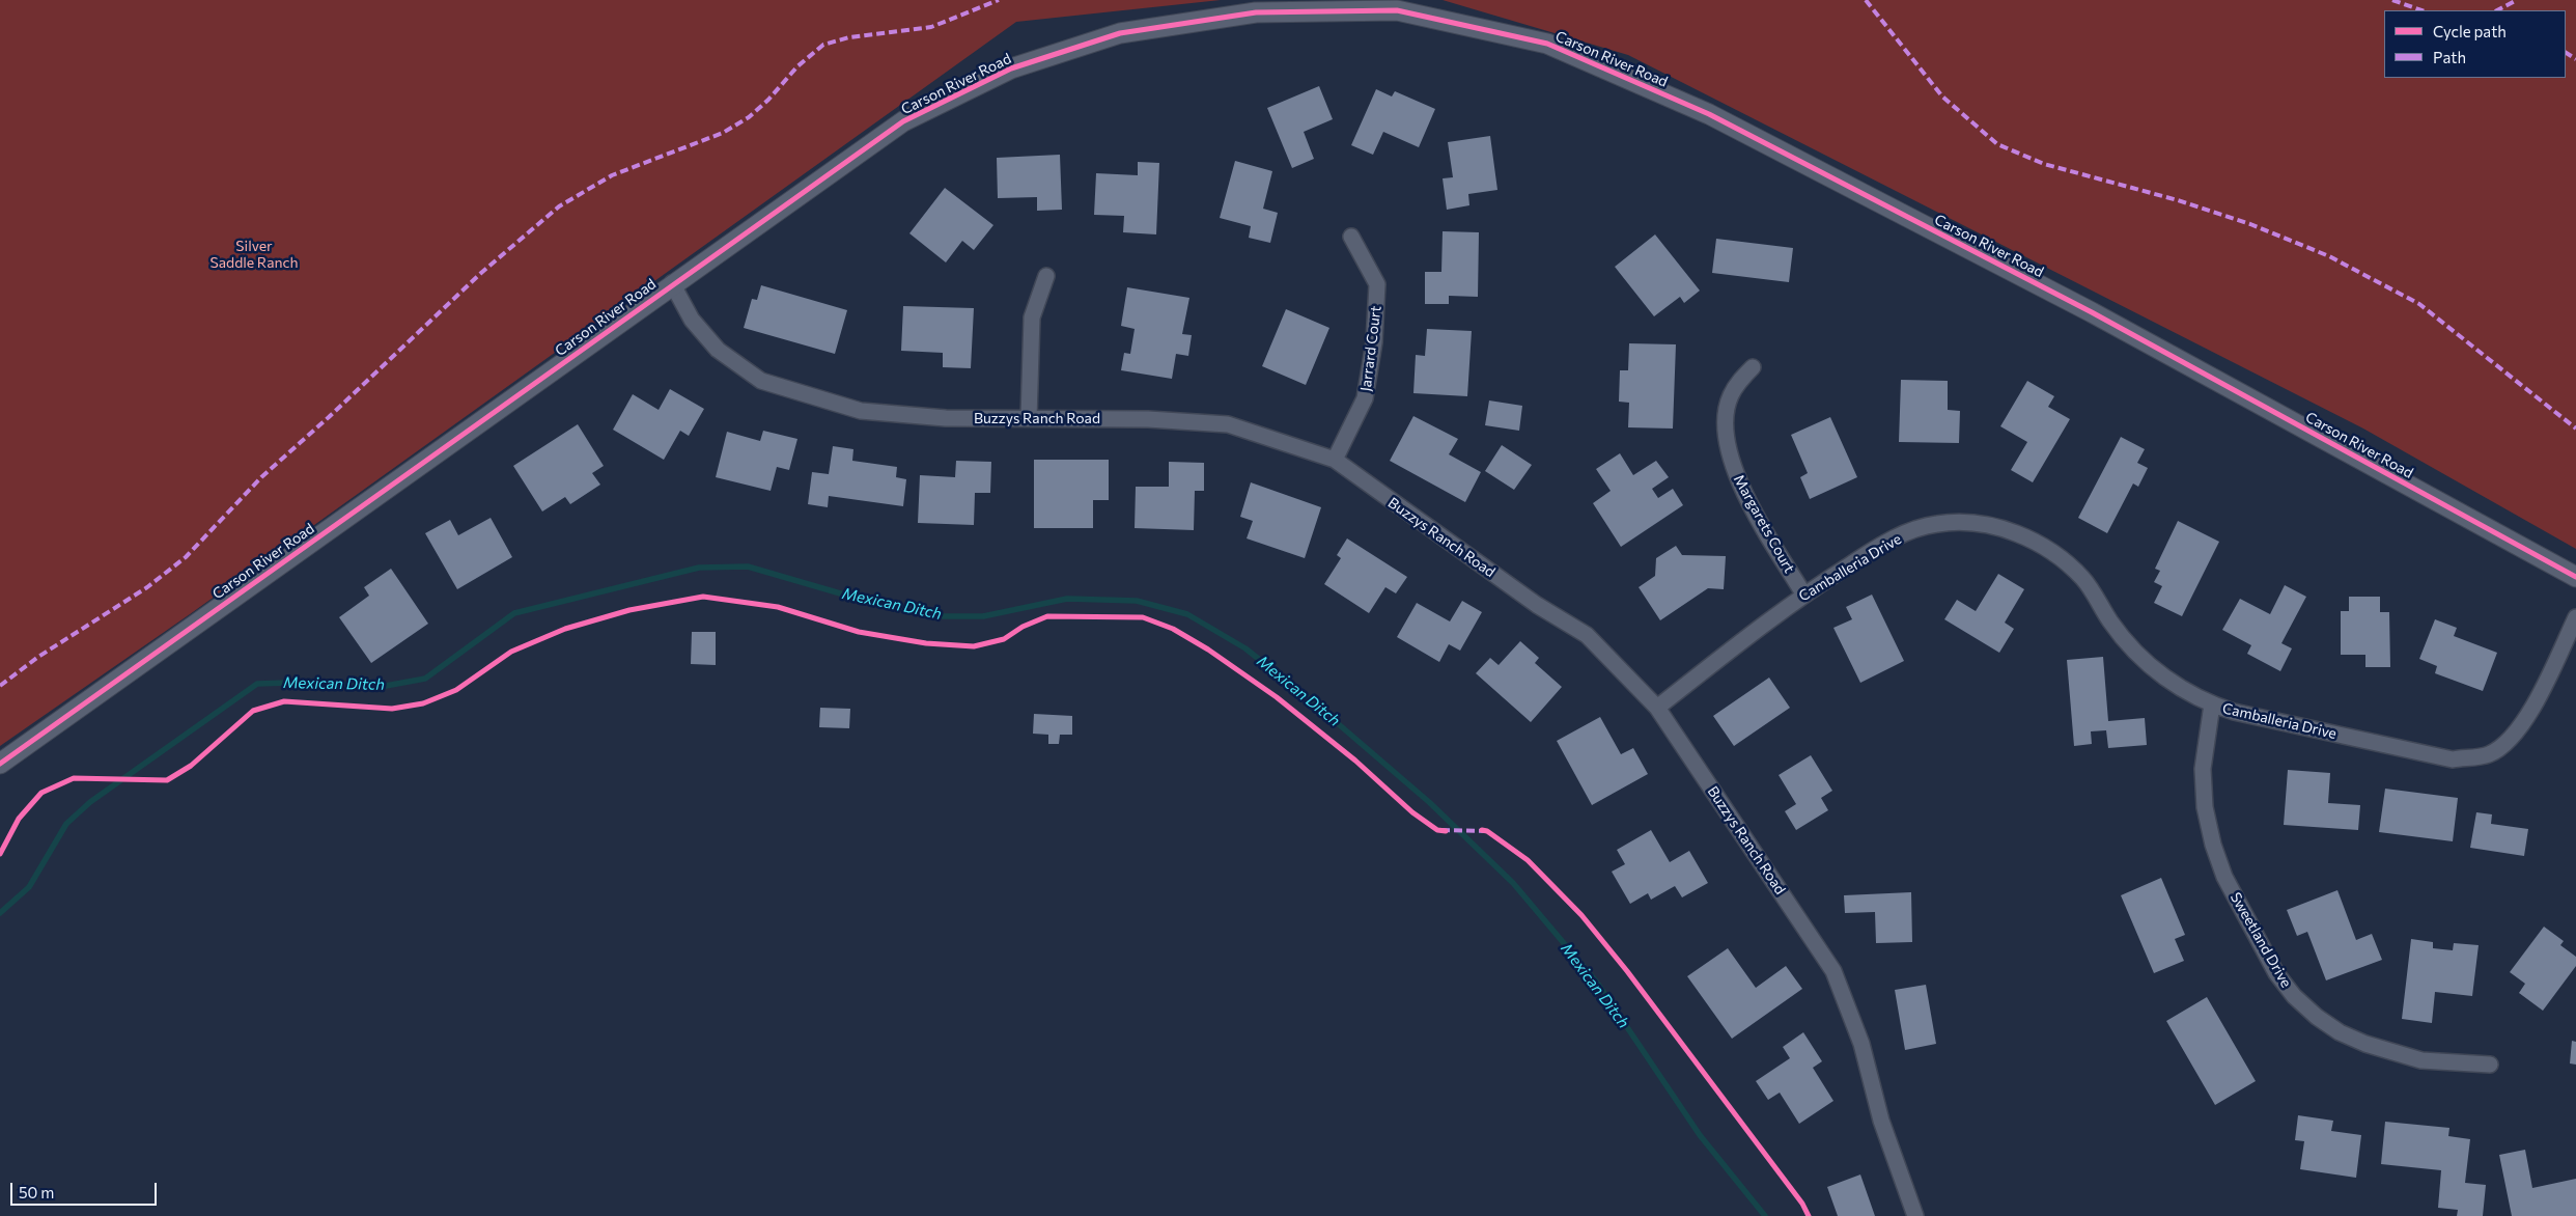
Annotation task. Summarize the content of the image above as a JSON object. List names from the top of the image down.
{
  "streets": {
    "street": [
      "Carson River Road",
      "Jarrard Court",
      "Buzzys Ranch Road",
      "Margarets Court",
      "Camballeria Drive",
      "Sweetland Drive"
    ]
  },
  "crossings": [
    ["Carson River Road", "Buzzys Ranch Road"],
    ["Jarrard Court", "Buzzys Ranch Road"],
    ["Buzzys Ranch Road", "Camballeria Drive"],
    ["Margarets Court", "Camballeria Drive"],
    ["Camballeria Drive", "Sweetland Drive"]
  ],
  "water": ["Mexican Ditch"],
  "parks": ["Silver Saddle Ranch"],
  "legend": ["Cycle path", "Path"],
  "scale_bar": "50 m"
}
